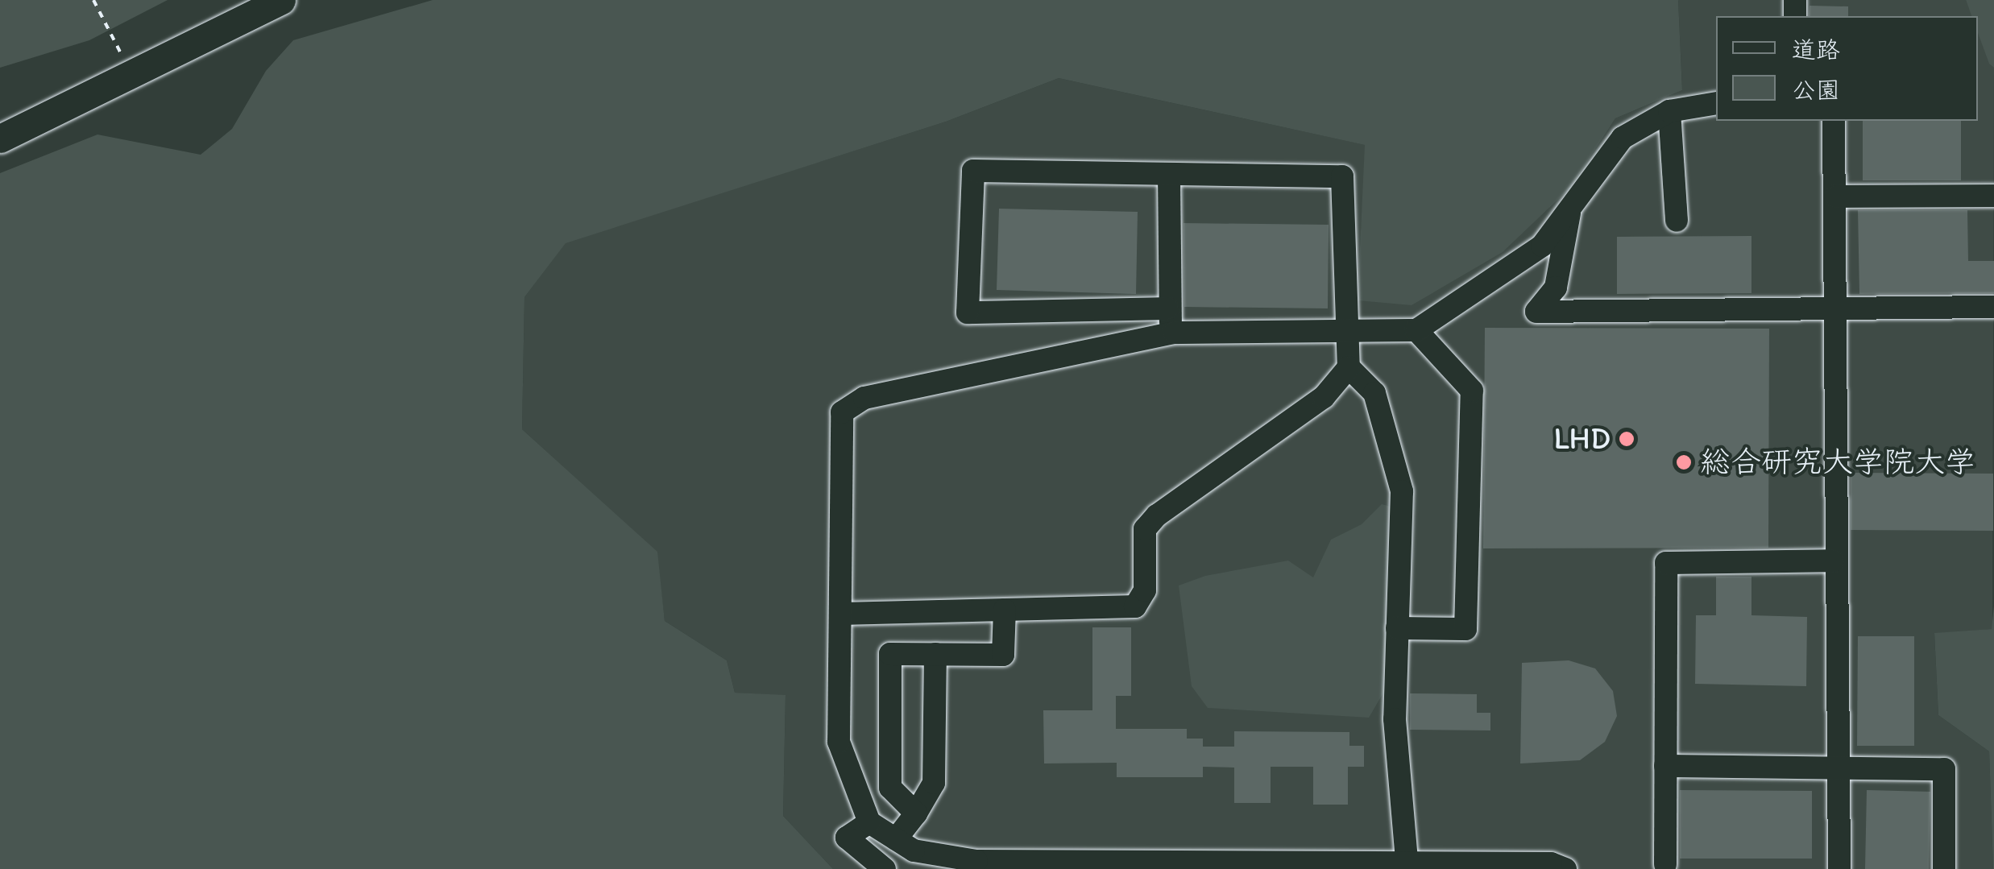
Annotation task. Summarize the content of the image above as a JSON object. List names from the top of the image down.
{
  "places": ["LHD", "総合研究大学院大学"],
  "legend": ["道路", "公園"]
}
